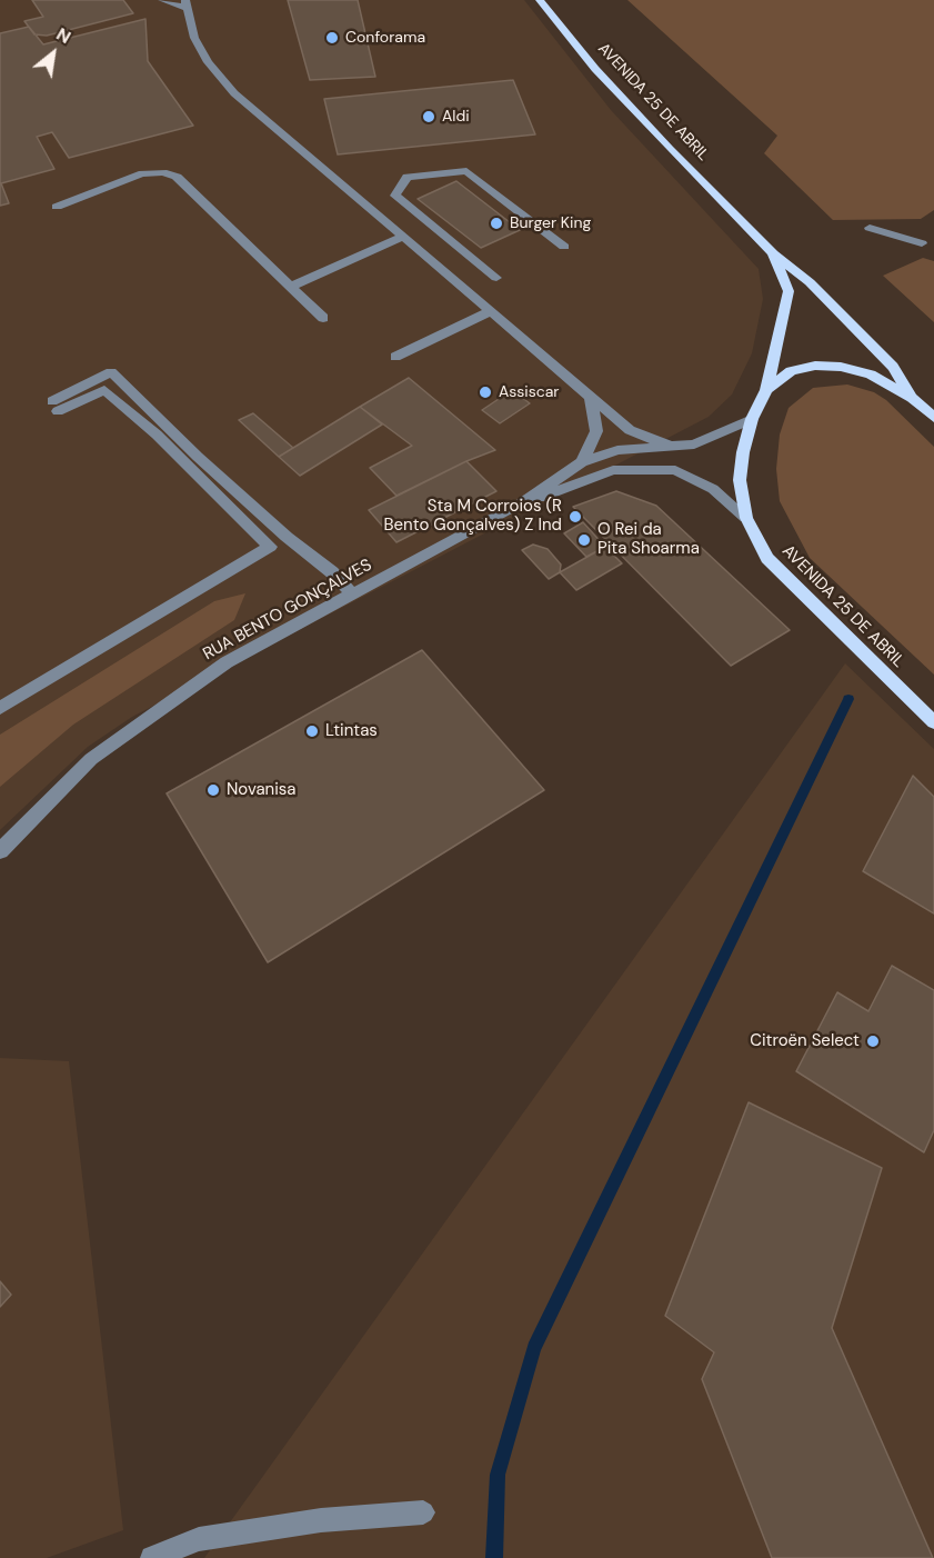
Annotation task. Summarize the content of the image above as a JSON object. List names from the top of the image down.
{
  "streets": {
    "main road": ["AVENIDA 25 DE ABRIL"],
    "street": ["RUA BENTO GONÇALVES"]
  },
  "places": [
    "Conforama",
    "Aldi",
    "Burger King",
    "Assiscar",
    "Sta M Corroios (R Bento Gonçalves) Z Ind",
    "O Rei da Pita Shoarma",
    "Ltintas",
    "Novanisa",
    "Citroën Select"
  ],
  "north": "top right"
}
